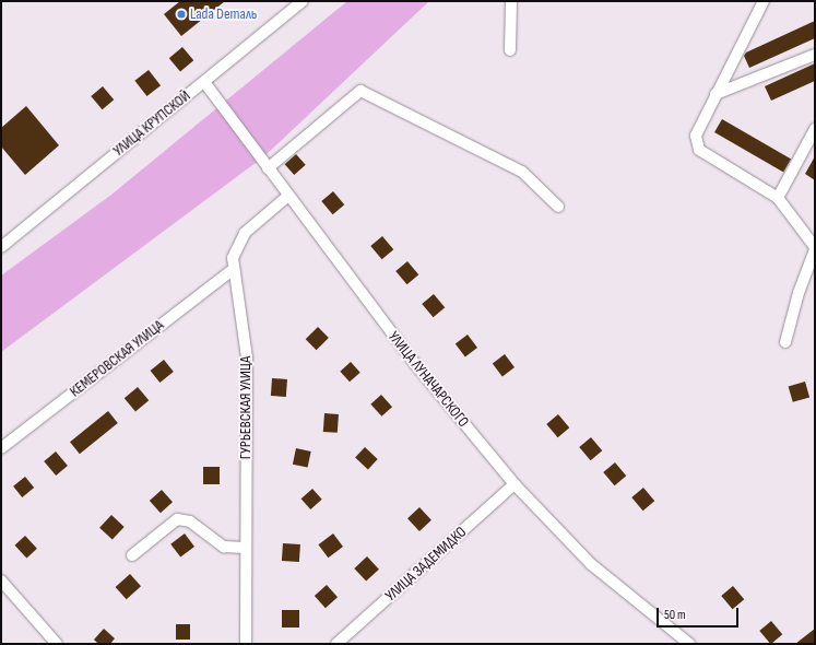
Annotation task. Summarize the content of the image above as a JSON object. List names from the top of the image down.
{
  "streets": {
    "street": [
      "УЛИЦА КРУПСКОЙ",
      "КЕМЕРОВСКАЯ УЛИЦА",
      "УЛИЦА ЛУНАЧАРСКОГО",
      "ГУРЬЕВСКАЯ УЛИЦА",
      "УЛИЦА ЗАДЕМИДКО"
    ]
  },
  "crossings": [
    ["УЛИЦА КРУПСКОЙ", "УЛИЦА ЛУНАЧАРСКОГО"],
    ["КЕМЕРОВСКАЯ УЛИЦА", "ГУРЬЕВСКАЯ УЛИЦА"],
    ["УЛИЦА ЛУНАЧАРСКОГО", "ГУРЬЕВСКАЯ УЛИЦА"],
    ["УЛИЦА ЛУНАЧАРСКОГО", "УЛИЦА ЗАДЕМИДКО"]
  ],
  "places": ["Lada Dеталь"],
  "scale_bar": "50 m"
}
